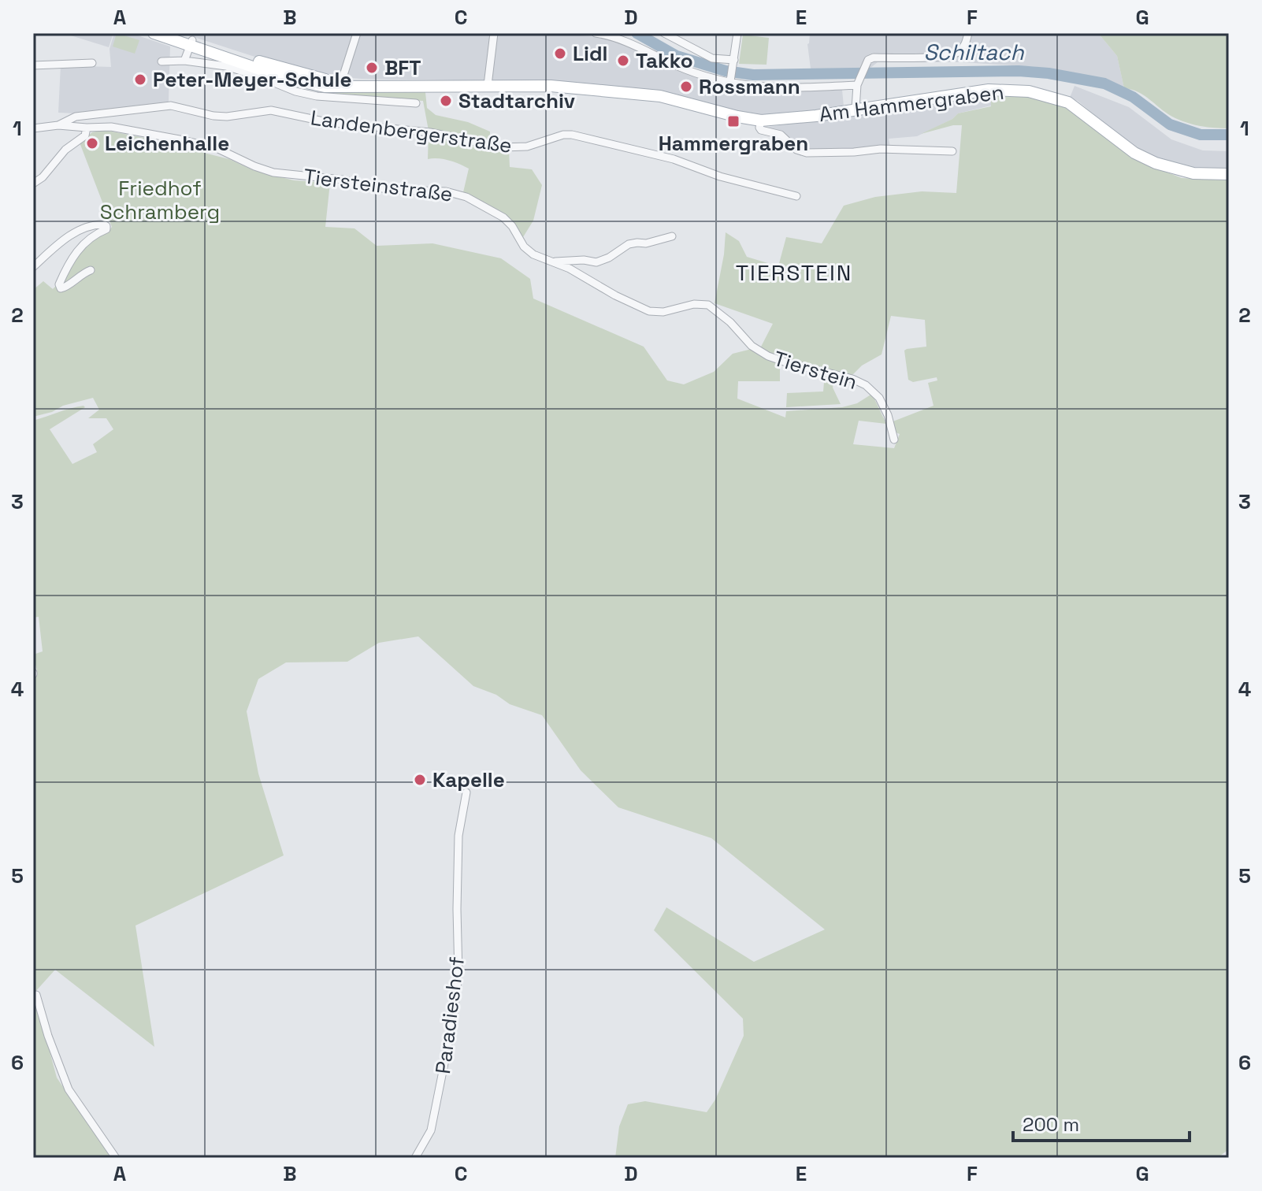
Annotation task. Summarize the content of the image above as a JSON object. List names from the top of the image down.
{
  "streets": {
    "main road": ["Am Hammergraben"],
    "street": [
      "Landenbergerstraße",
      "Tiersteinstraße",
      "Tierstein",
      "Paradieshof"
    ]
  },
  "crossings": [
    ["Landenbergerstraße", "Tiersteinstraße"],
    ["Tiersteinstraße", "Tierstein"]
  ],
  "districts": ["TIERSTEIN"],
  "water": ["Schiltach"],
  "parks": ["Friedhof Schramberg"],
  "places": {
    "other": [
      "Lidl",
      "Takko",
      "BFT",
      "Peter-Meyer-Schule",
      "Rossmann",
      "Stadtarchiv",
      "Leichenhalle",
      "Kapelle"
    ],
    "transit": ["Hammergraben"]
  },
  "scale_bar": "200 m",
  "grid": {
    "columns": [
      "A",
      "B",
      "C",
      "D",
      "E",
      "F",
      "G"
    ],
    "rows": [
      "1",
      "2",
      "3",
      "4",
      "5",
      "6"
    ]
  }
}
